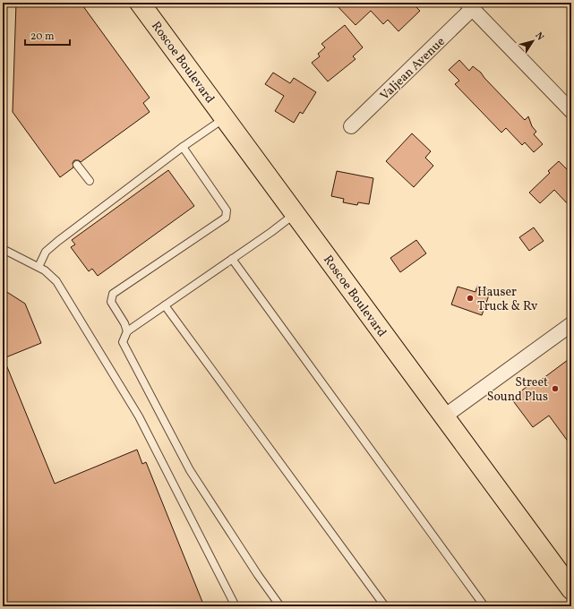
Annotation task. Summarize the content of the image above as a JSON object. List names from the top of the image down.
{
  "streets": {
    "main road": ["Roscoe Boulevard"],
    "street": ["Valjean Avenue"]
  },
  "places": ["Hauser Truck & Rv", "Street Sound Plus"],
  "scale_bar": "20 m",
  "north": "top right"
}
